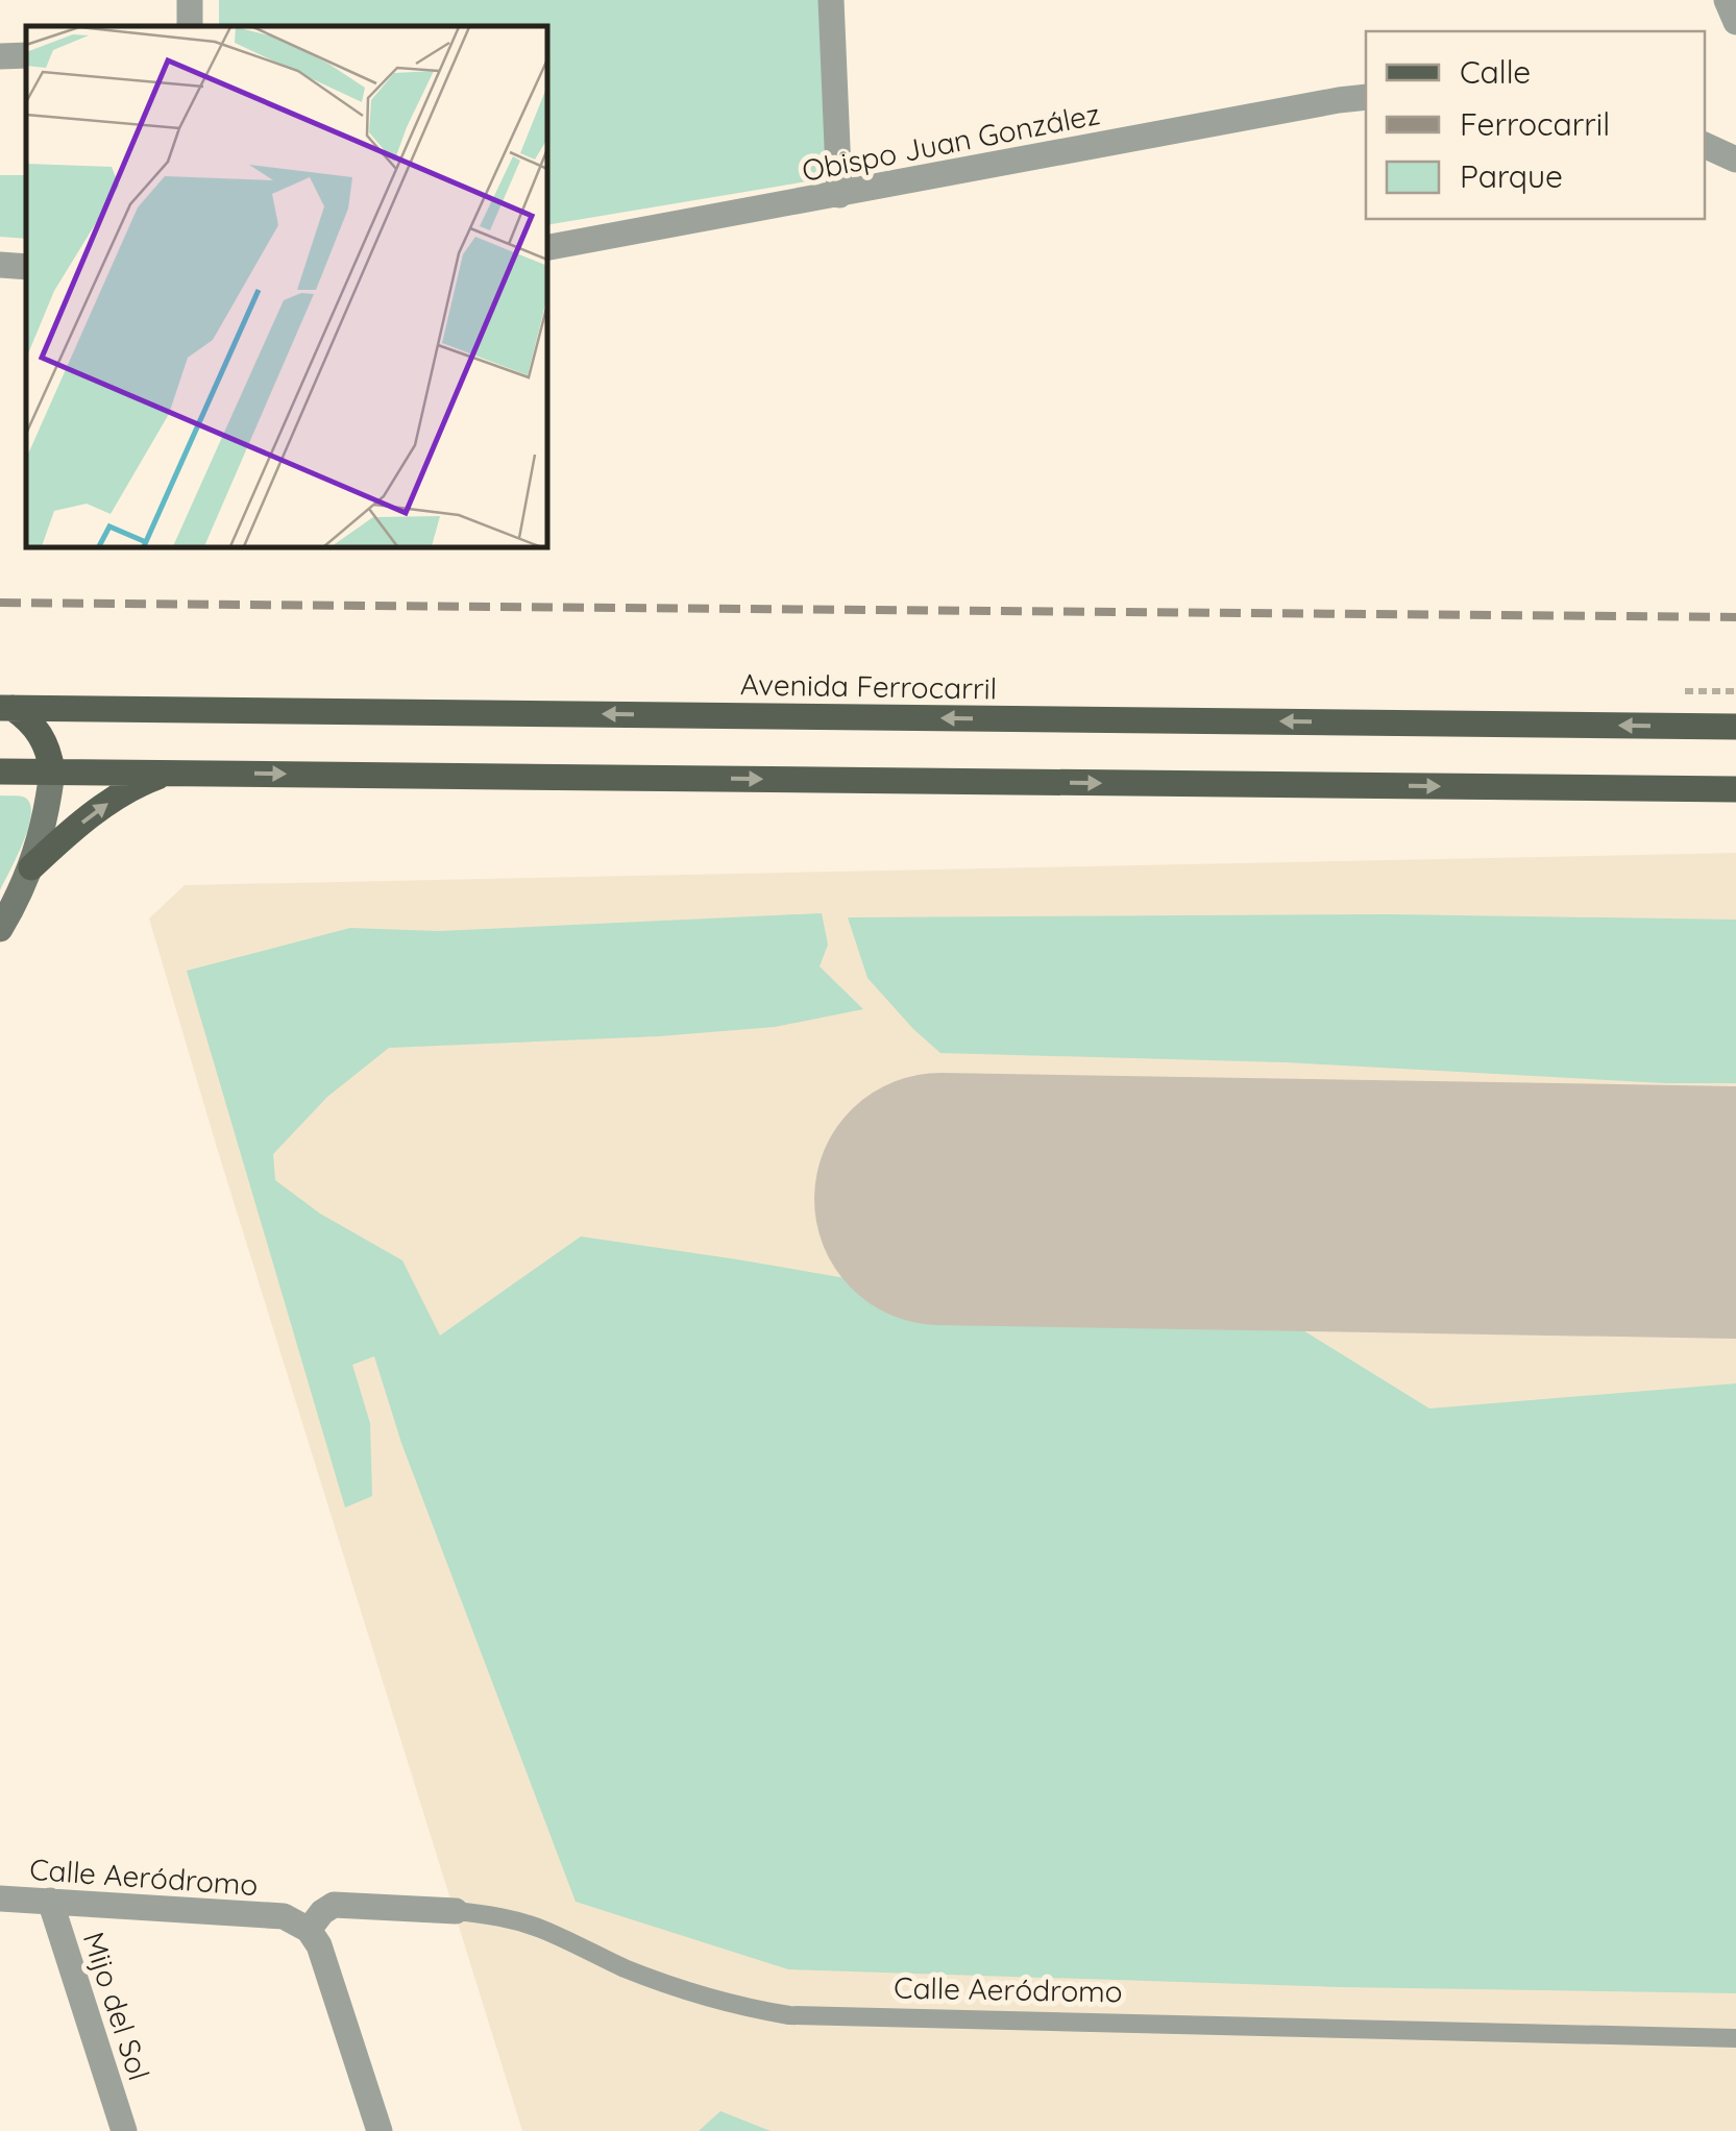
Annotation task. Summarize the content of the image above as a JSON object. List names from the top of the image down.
{
  "streets": {
    "main road": ["Avenida Ferrocarril"],
    "street": ["Obispo Juan González", "Calle Aeródromo", "Mijo del Sol"]
  },
  "crossings": [
    ["Calle Aeródromo", "Mijo del Sol"]
  ],
  "legend": ["Calle", "Ferrocarril", "Parque"]
}
